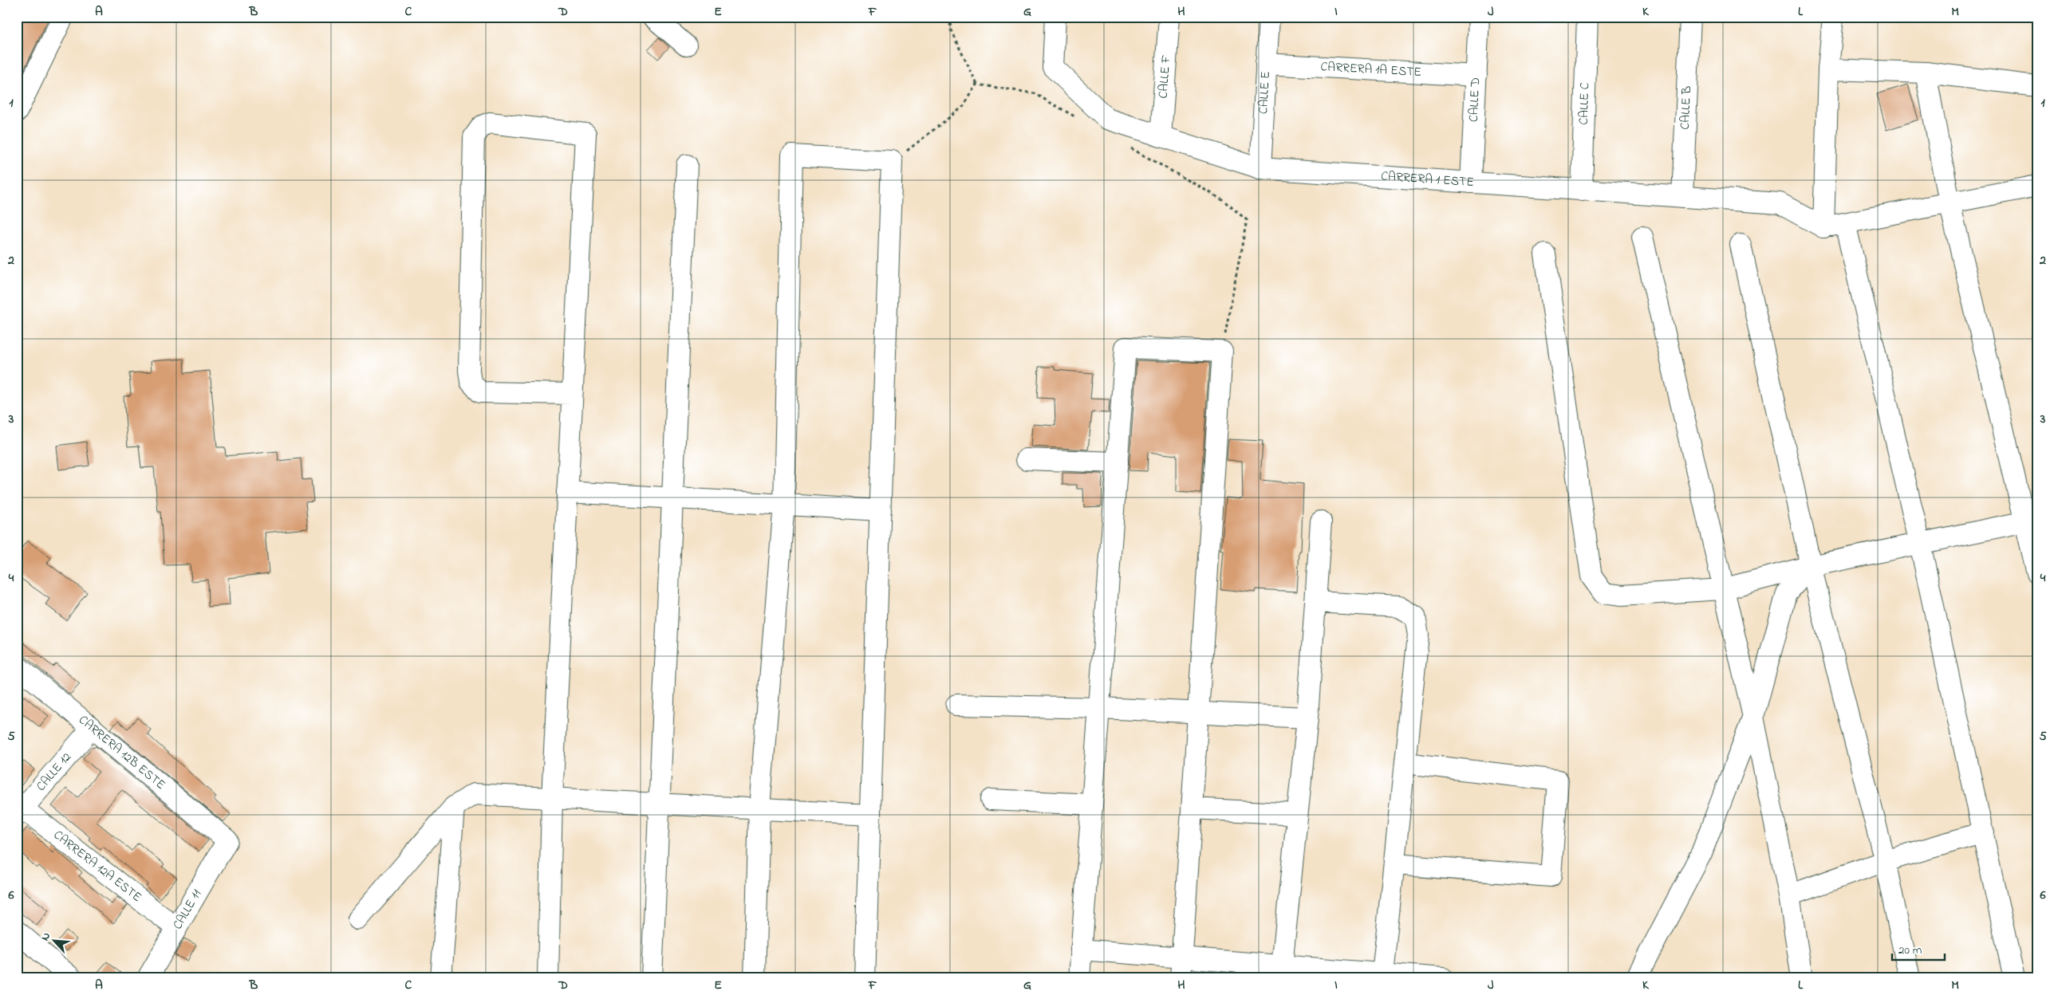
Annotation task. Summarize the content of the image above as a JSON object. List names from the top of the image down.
{
  "streets": {
    "street": [
      "CARRERA 1A ESTE",
      "CALLE F",
      "CALLE E",
      "CALLE D",
      "CALLE C",
      "CALLE B",
      "CARRERA 1 ESTE",
      "CARRERA 12B ESTE",
      "CALLE 12",
      "CARRERA 12A ESTE",
      "CALLE 11"
    ]
  },
  "crossings": [
    ["CARRERA 1A ESTE", "CALLE E"],
    ["CARRERA 1A ESTE", "CALLE D"],
    ["CALLE F", "CARRERA 1 ESTE"],
    ["CALLE E", "CARRERA 1 ESTE"],
    ["CALLE D", "CARRERA 1 ESTE"],
    ["CALLE C", "CARRERA 1 ESTE"],
    ["CALLE B", "CARRERA 1 ESTE"],
    ["CARRERA 12B ESTE", "CALLE 12"],
    ["CARRERA 12B ESTE", "CALLE 11"],
    ["CALLE 12", "CARRERA 12A ESTE"],
    ["CARRERA 12A ESTE", "CALLE 11"]
  ],
  "scale_bar": "20 m",
  "north": "top left",
  "grid": {
    "columns": [
      "A",
      "B",
      "C",
      "D",
      "E",
      "F",
      "G",
      "H",
      "I",
      "J",
      "K",
      "L",
      "M"
    ],
    "rows": [
      "1",
      "2",
      "3",
      "4",
      "5",
      "6"
    ]
  }
}
